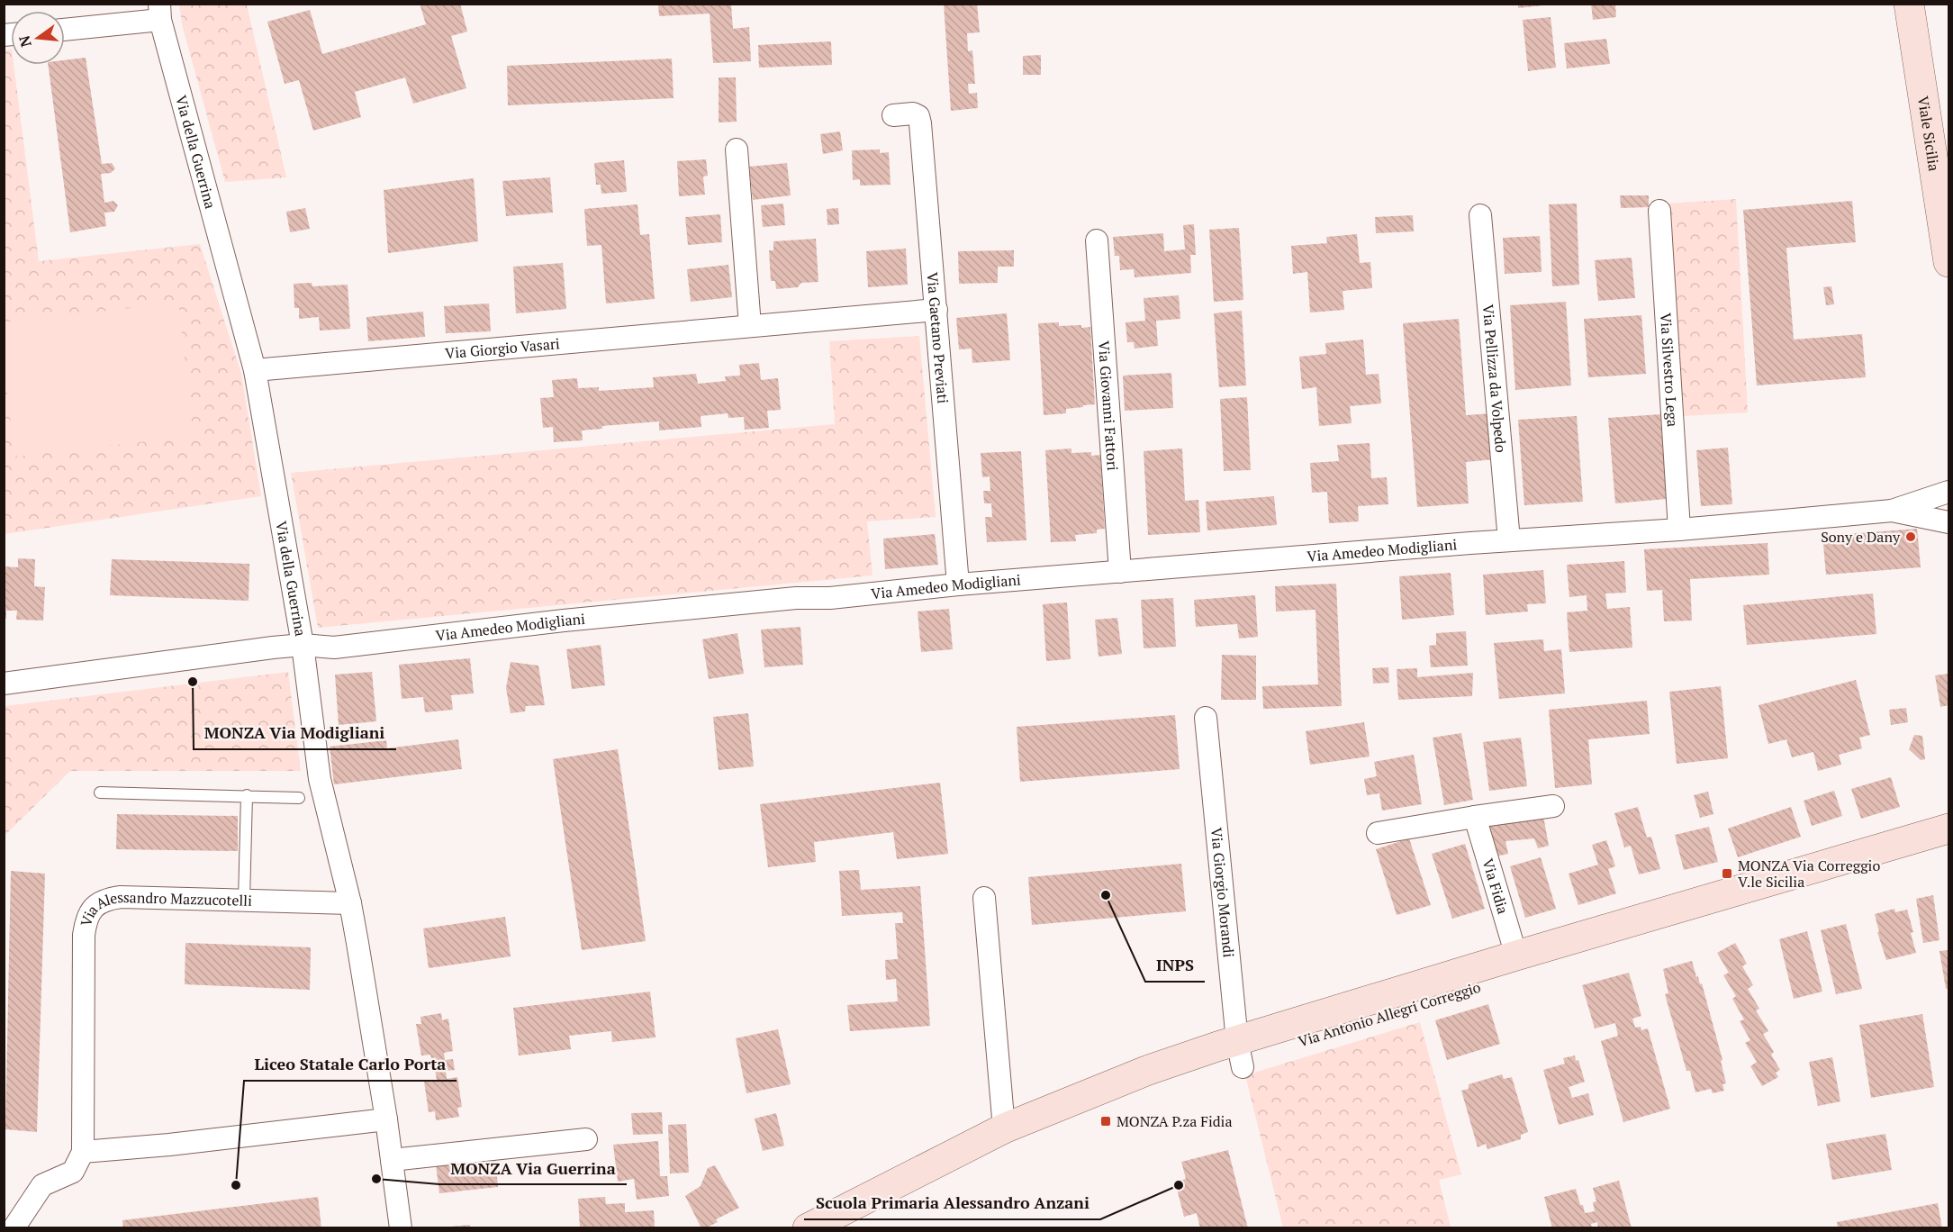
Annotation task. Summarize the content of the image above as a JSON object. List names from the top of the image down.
{
  "streets": {
    "street": [
      "Viale Sicilia",
      "Via della Guerrina",
      "Via Gaetano Previati",
      "Via Giorgio Vasari",
      "Via Silvestro Lega",
      "Via Pellizza da Volpedo",
      "Via Giovanni Fattori",
      "Via Amedeo Modigliani",
      "Via Fidia",
      "Via Giorgio Morandi",
      "Via Alessandro Mazzucotelli",
      "Via Antonio Allegri Correggio"
    ]
  },
  "crossings": [
    ["Via della Guerrina", "Via Giorgio Vasari"],
    ["Via della Guerrina", "Via Amedeo Modigliani"],
    ["Via della Guerrina", "Via Alessandro Mazzucotelli"],
    ["Via Gaetano Previati", "Via Giorgio Vasari"],
    ["Via Gaetano Previati", "Via Amedeo Modigliani"],
    ["Via Silvestro Lega", "Via Amedeo Modigliani"],
    ["Via Pellizza da Volpedo", "Via Amedeo Modigliani"],
    ["Via Giovanni Fattori", "Via Amedeo Modigliani"],
    ["Via Fidia", "Via Antonio Allegri Correggio"],
    ["Via Giorgio Morandi", "Via Antonio Allegri Correggio"]
  ],
  "places": {
    "other": [
      "Sony e Dany",
      "MONZA Via Modigliani",
      "INPS",
      "MONZA Via Guerrina",
      "Liceo Statale Carlo Porta",
      "Scuola Primaria Alessandro Anzani"
    ],
    "transit": ["MONZA Via Correggio V.le Sicilia", "MONZA P.za Fidia"]
  },
  "north": "left"
}
